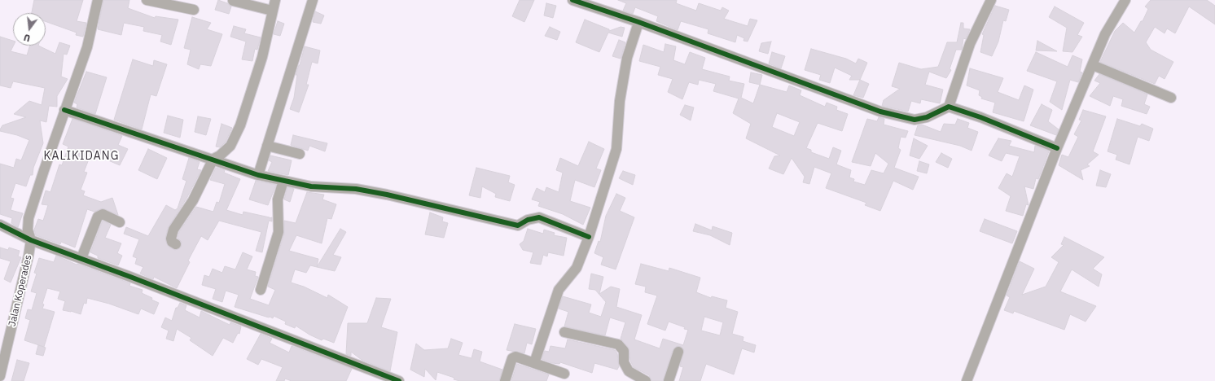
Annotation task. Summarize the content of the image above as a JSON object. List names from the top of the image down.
{
  "streets": {
    "street": ["Jalan Koperades"]
  },
  "districts": ["KALIKIDANG"],
  "north": "bottom"
}
